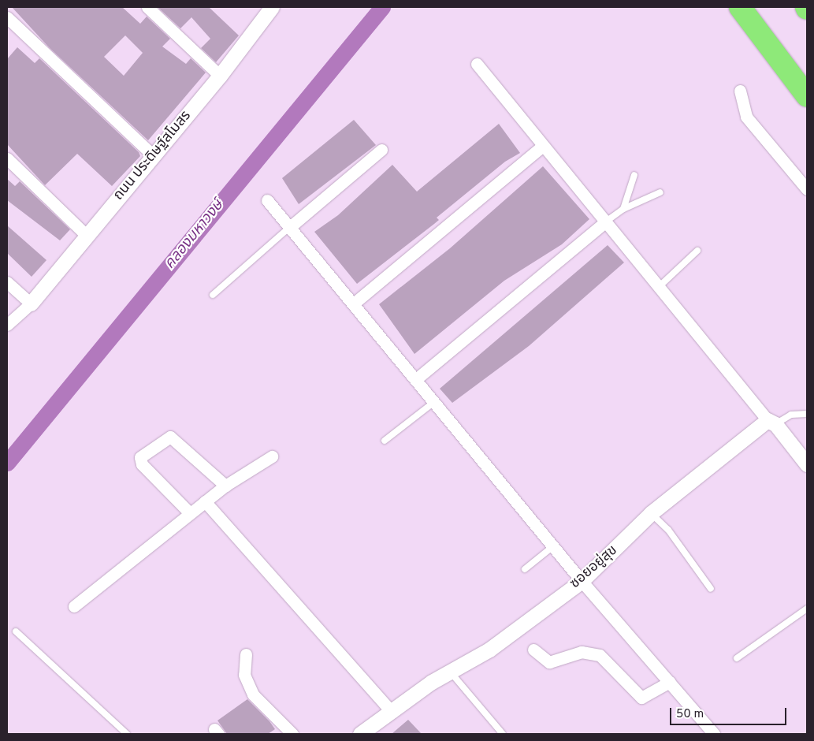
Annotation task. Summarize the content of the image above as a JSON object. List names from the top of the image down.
{
  "streets": {
    "street": ["ถนน ประดิษฐ์สโมสร", "ซอยอยู่สุข"]
  },
  "water": ["คลองมหาวงษ์"],
  "scale_bar": "50 m"
}
